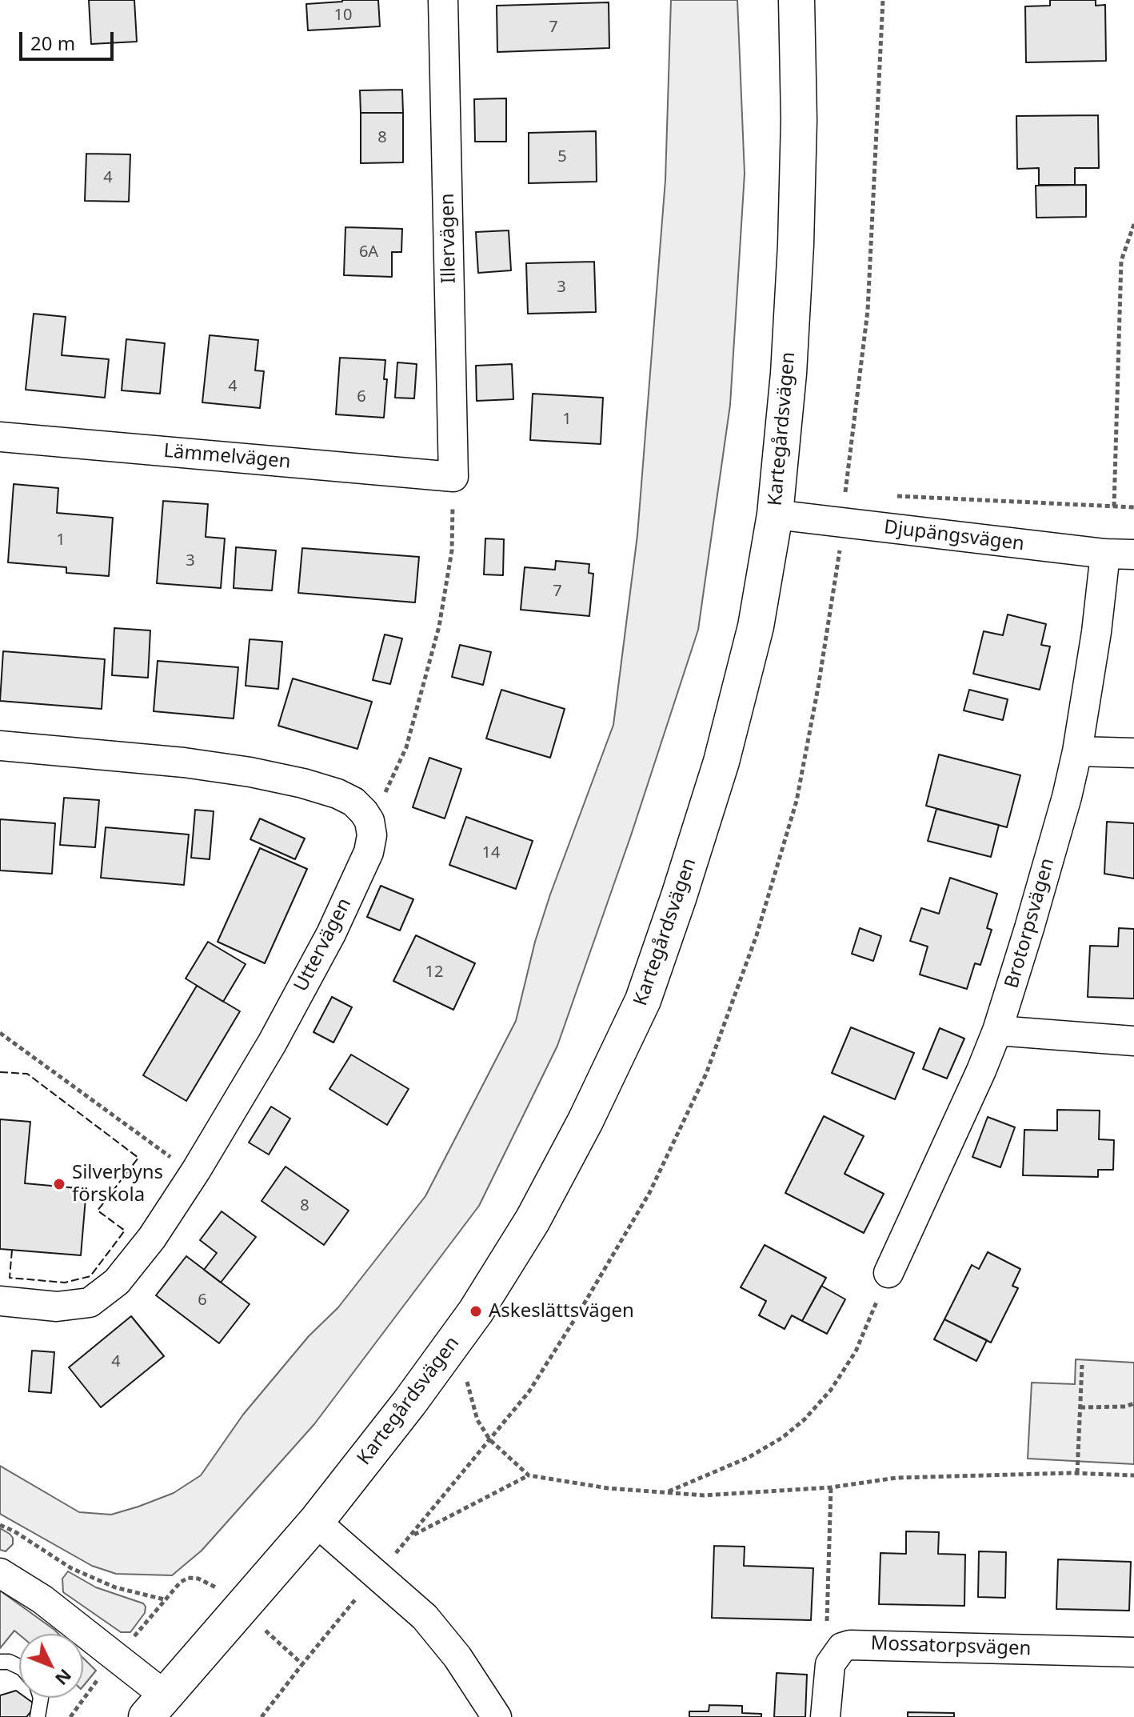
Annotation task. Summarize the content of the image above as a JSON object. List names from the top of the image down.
{
  "streets": {
    "street": [
      "Illervägen",
      "Kartegårdsvägen",
      "Lämmelvägen",
      "Djupängsvägen",
      "Brotorpsvägen",
      "Uttervägen",
      "Mossatorpsvägen"
    ]
  },
  "crossings": [
    ["Illervägen", "Lämmelvägen"],
    ["Kartegårdsvägen", "Djupängsvägen"],
    ["Djupängsvägen", "Brotorpsvägen"]
  ],
  "places": ["Silverbyns förskola", "Askeslättsvägen"],
  "house_numbers": [
    "10",
    "7",
    "8",
    "5",
    "4",
    "6A",
    "3",
    "4",
    "6",
    "1",
    "1",
    "3",
    "7",
    "14",
    "12",
    "8",
    "6",
    "4"
  ],
  "scale_bar": "20 m",
  "north": "bottom right"
}
